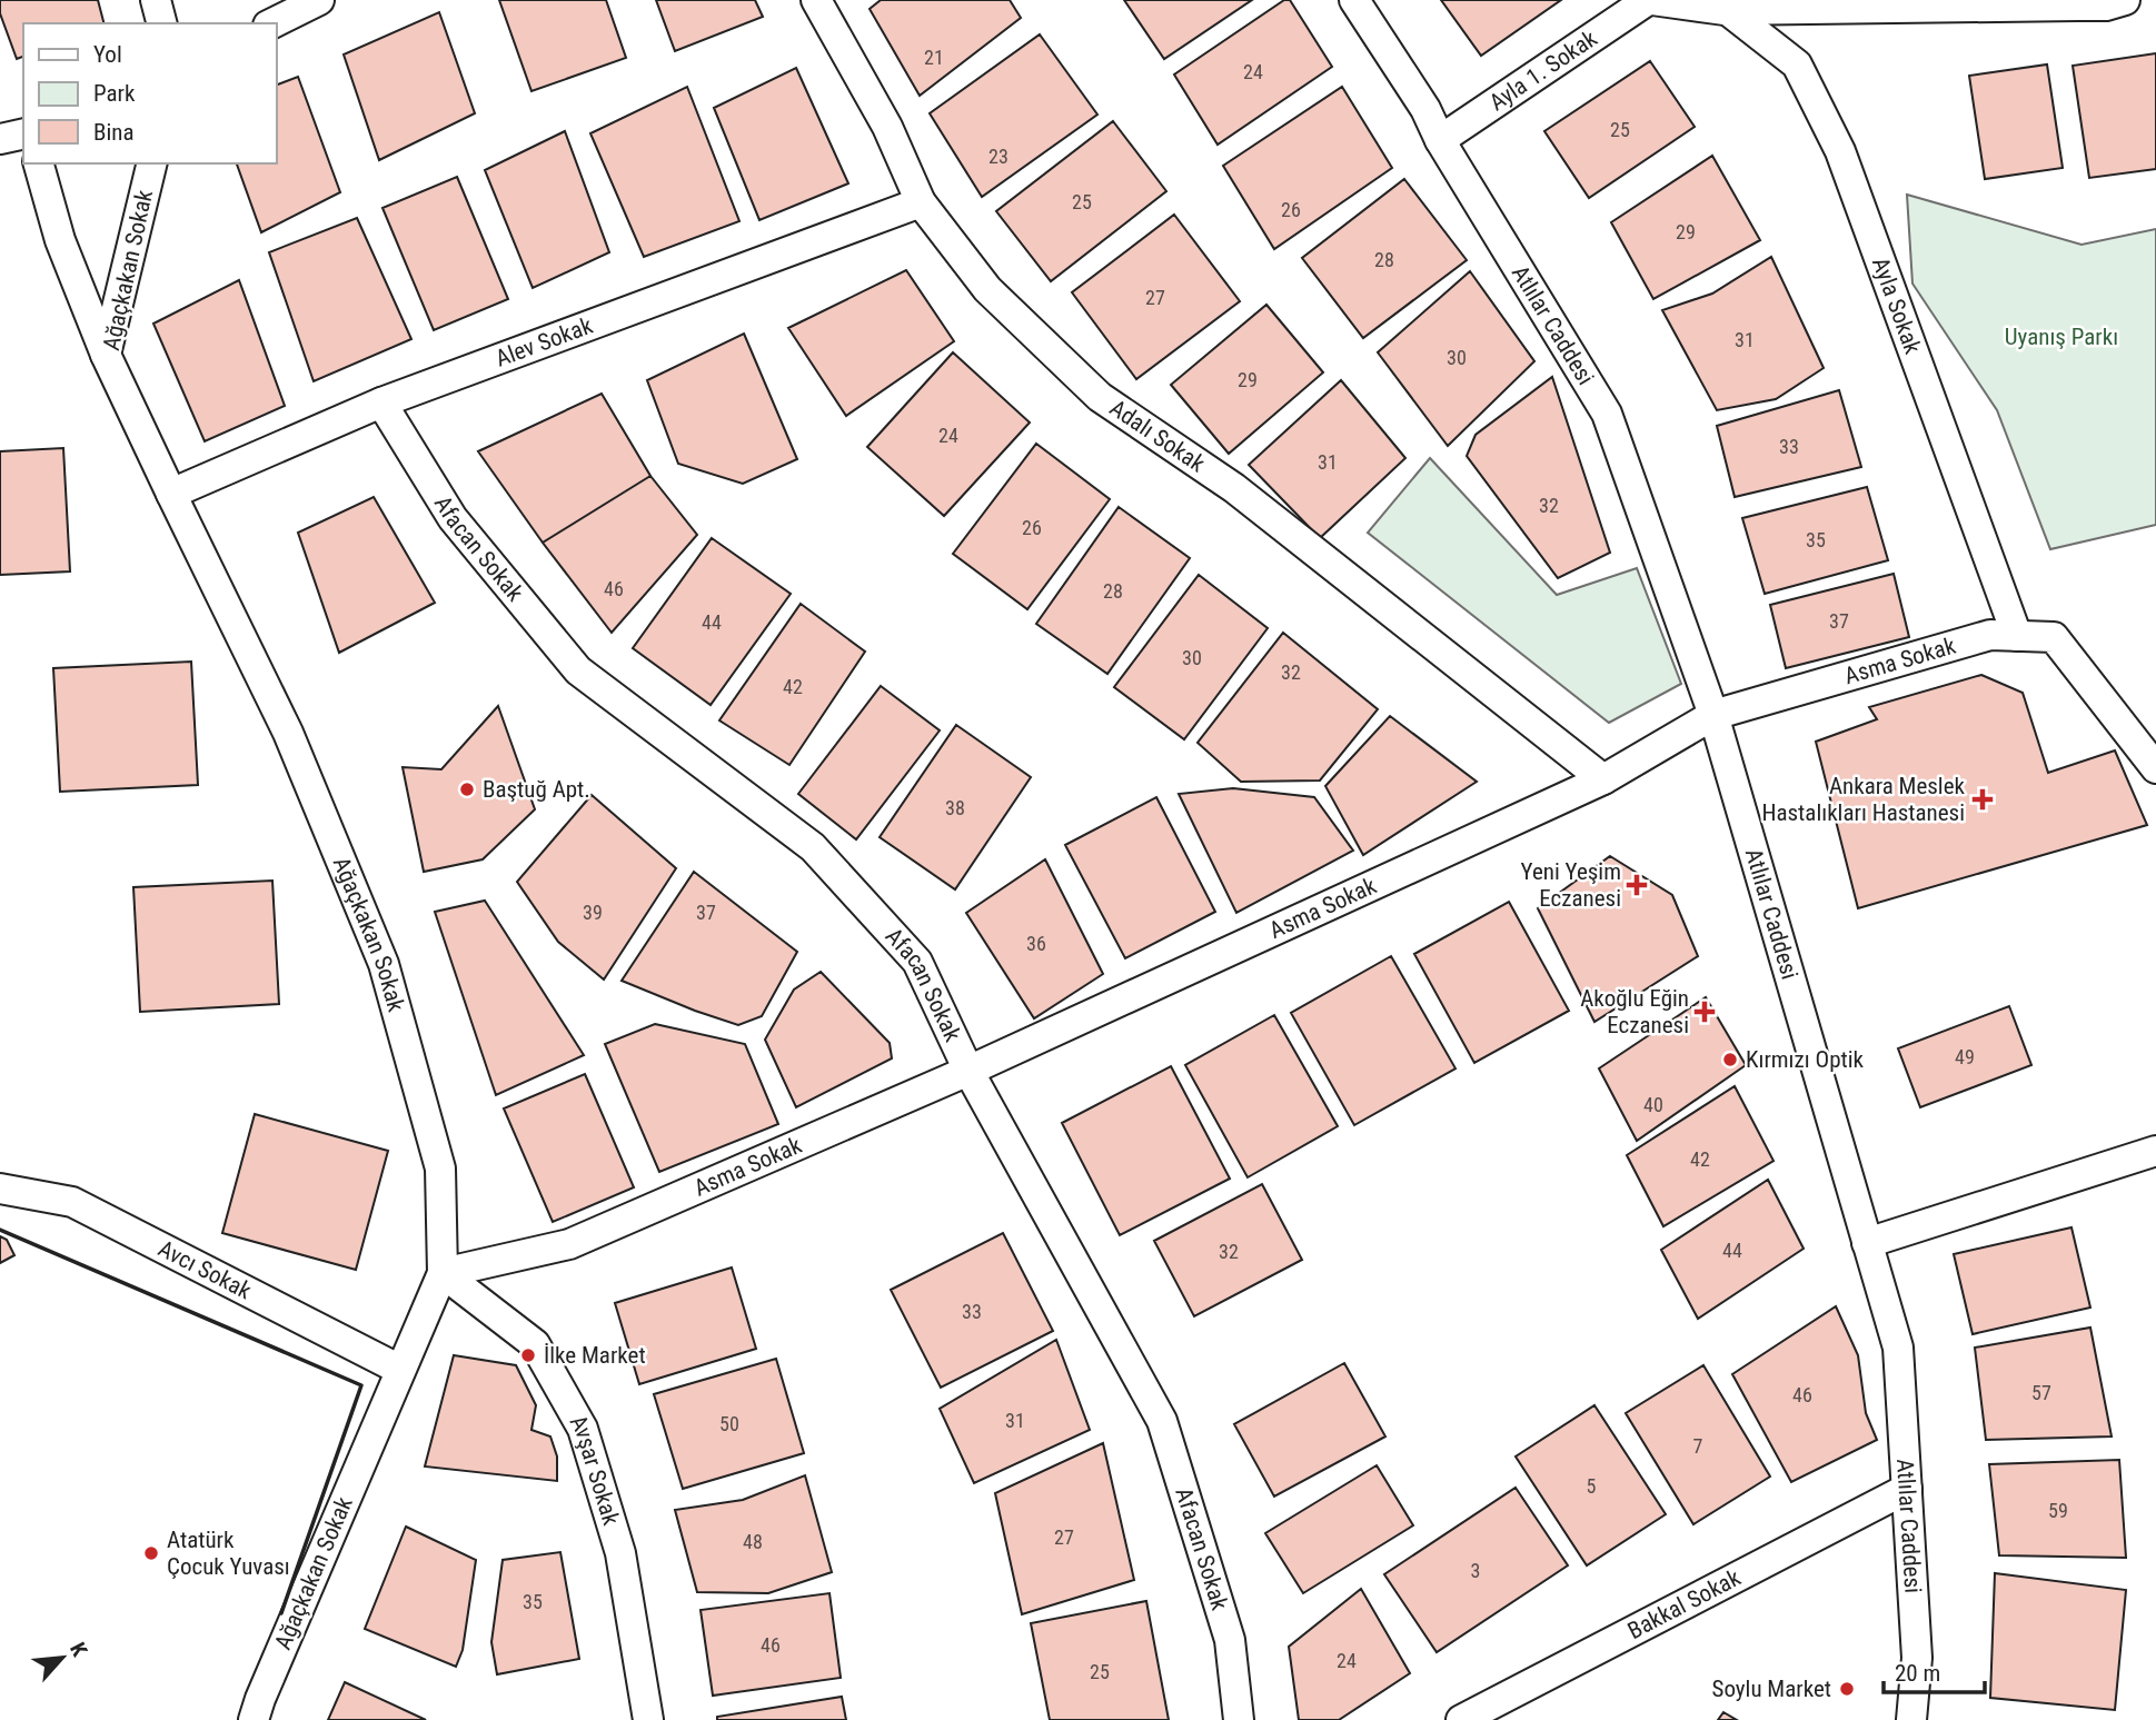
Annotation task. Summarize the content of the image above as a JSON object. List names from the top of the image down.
{
  "streets": {
    "street": [
      "Ayla 1. Sokak",
      "Ağaçkakan Sokak",
      "Ayla Sokak",
      "Atlılar Caddesi",
      "Alev Sokak",
      "Adalı Sokak",
      "Afacan Sokak",
      "Asma Sokak",
      "Avcı Sokak",
      "Avşar Sokak",
      "Bakkal Sokak"
    ]
  },
  "crossings": [
    ["Ayla 1. Sokak", "Ayla Sokak"],
    ["Ayla 1. Sokak", "Atlılar Caddesi"],
    ["Ağaçkakan Sokak", "Alev Sokak"],
    ["Ağaçkakan Sokak", "Asma Sokak"],
    ["Ağaçkakan Sokak", "Avcı Sokak"],
    ["Ağaçkakan Sokak", "Avşar Sokak"],
    ["Ayla Sokak", "Asma Sokak"],
    ["Atlılar Caddesi", "Asma Sokak"],
    ["Atlılar Caddesi", "Bakkal Sokak"],
    ["Alev Sokak", "Adalı Sokak"],
    ["Alev Sokak", "Afacan Sokak"],
    ["Adalı Sokak", "Asma Sokak"],
    ["Afacan Sokak", "Asma Sokak"],
    ["Asma Sokak", "Avşar Sokak"]
  ],
  "parks": ["Uyanış Parkı"],
  "places": {
    "other": [
      "Baştuğ Apt.",
      "Kırmızı Optik",
      "İlke Market",
      "Atatürk Çocuk Yuvası",
      "Soylu Market"
    ],
    "health": ["Ankara Meslek Hastalıkları Hastanesi", "Yeni Yeşim Eczanesi", "Akoğlu Eğin Eczanesi"]
  },
  "house_numbers": [
    "21",
    "24",
    "25",
    "23",
    "25",
    "26",
    "29",
    "28",
    "27",
    "31",
    "30",
    "29",
    "24",
    "33",
    "31",
    "32",
    "26",
    "35",
    "46",
    "28",
    "37",
    "44",
    "30",
    "32",
    "42",
    "38",
    "39",
    "37",
    "36",
    "49",
    "40",
    "42",
    "44",
    "32",
    "33",
    "57",
    "46",
    "31",
    "50",
    "7",
    "5",
    "59",
    "27",
    "48",
    "3",
    "35",
    "46",
    "24",
    "25"
  ],
  "legend": ["Yol", "Park", "Bina"],
  "scale_bar": "20 m",
  "north": "top right"
}
